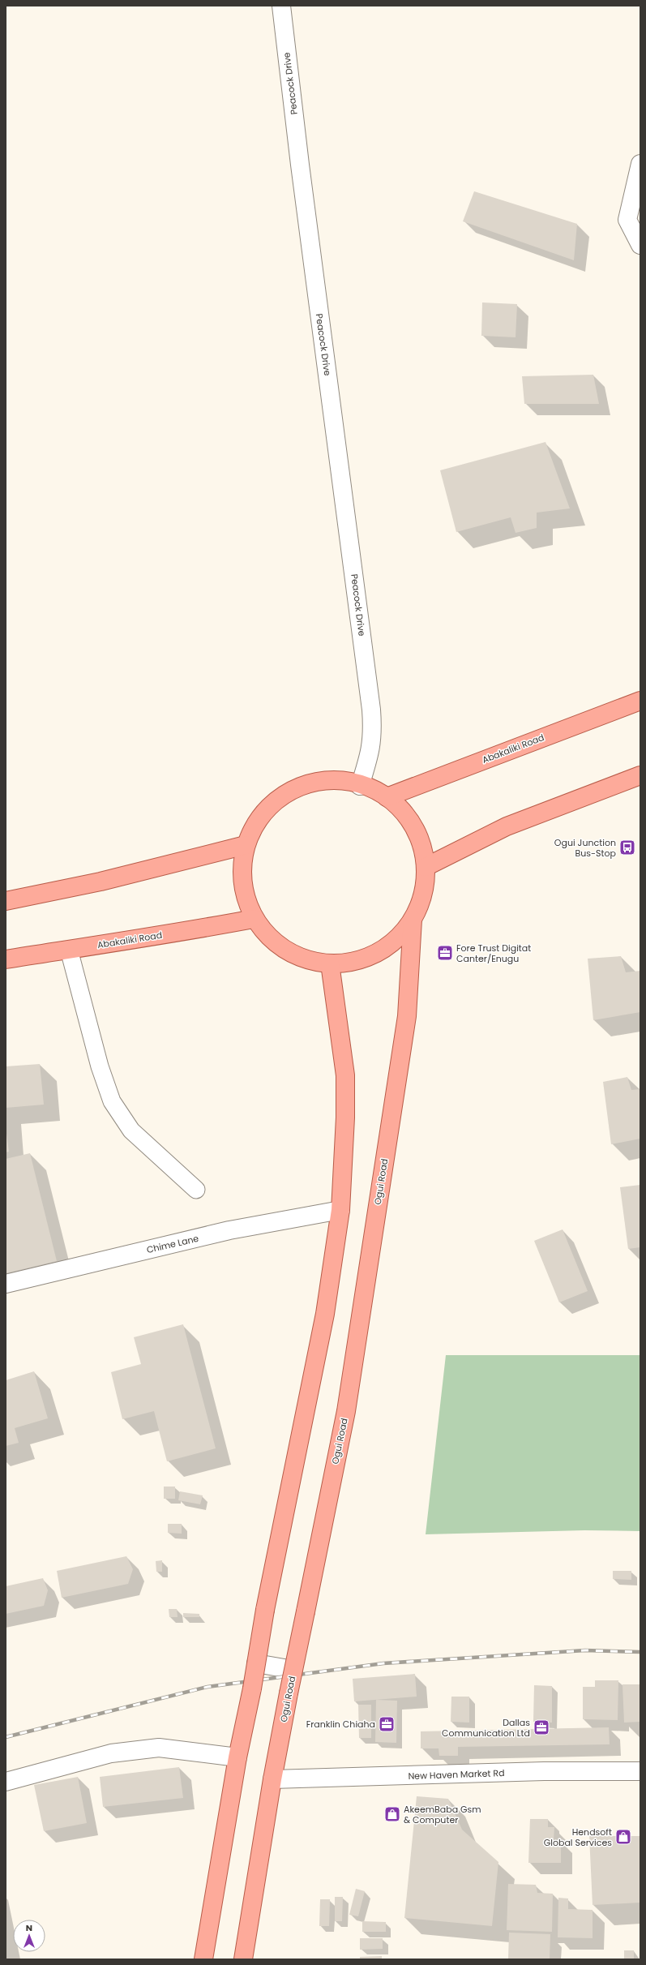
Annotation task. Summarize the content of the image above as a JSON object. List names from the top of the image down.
{
  "streets": {
    "main road": ["Abakaliki Road", "Ogui Road"],
    "street": ["Peacock Drive", "Chime Lane", "New Haven Market Rd"]
  },
  "crossings": [
    ["Ogui Road", "New Haven Market Rd"]
  ],
  "places": {
    "bus stop": ["Ogui Junction Bus-Stop"],
    "office": ["Fore Trust Digitat Canter/Enugu", "Franklin Chiaha", "Dallas Communication Ltd"],
    "shop": ["AkeemBaba Gsm & Computer", "Hendsoft Global Services"]
  },
  "north": "top"
}
